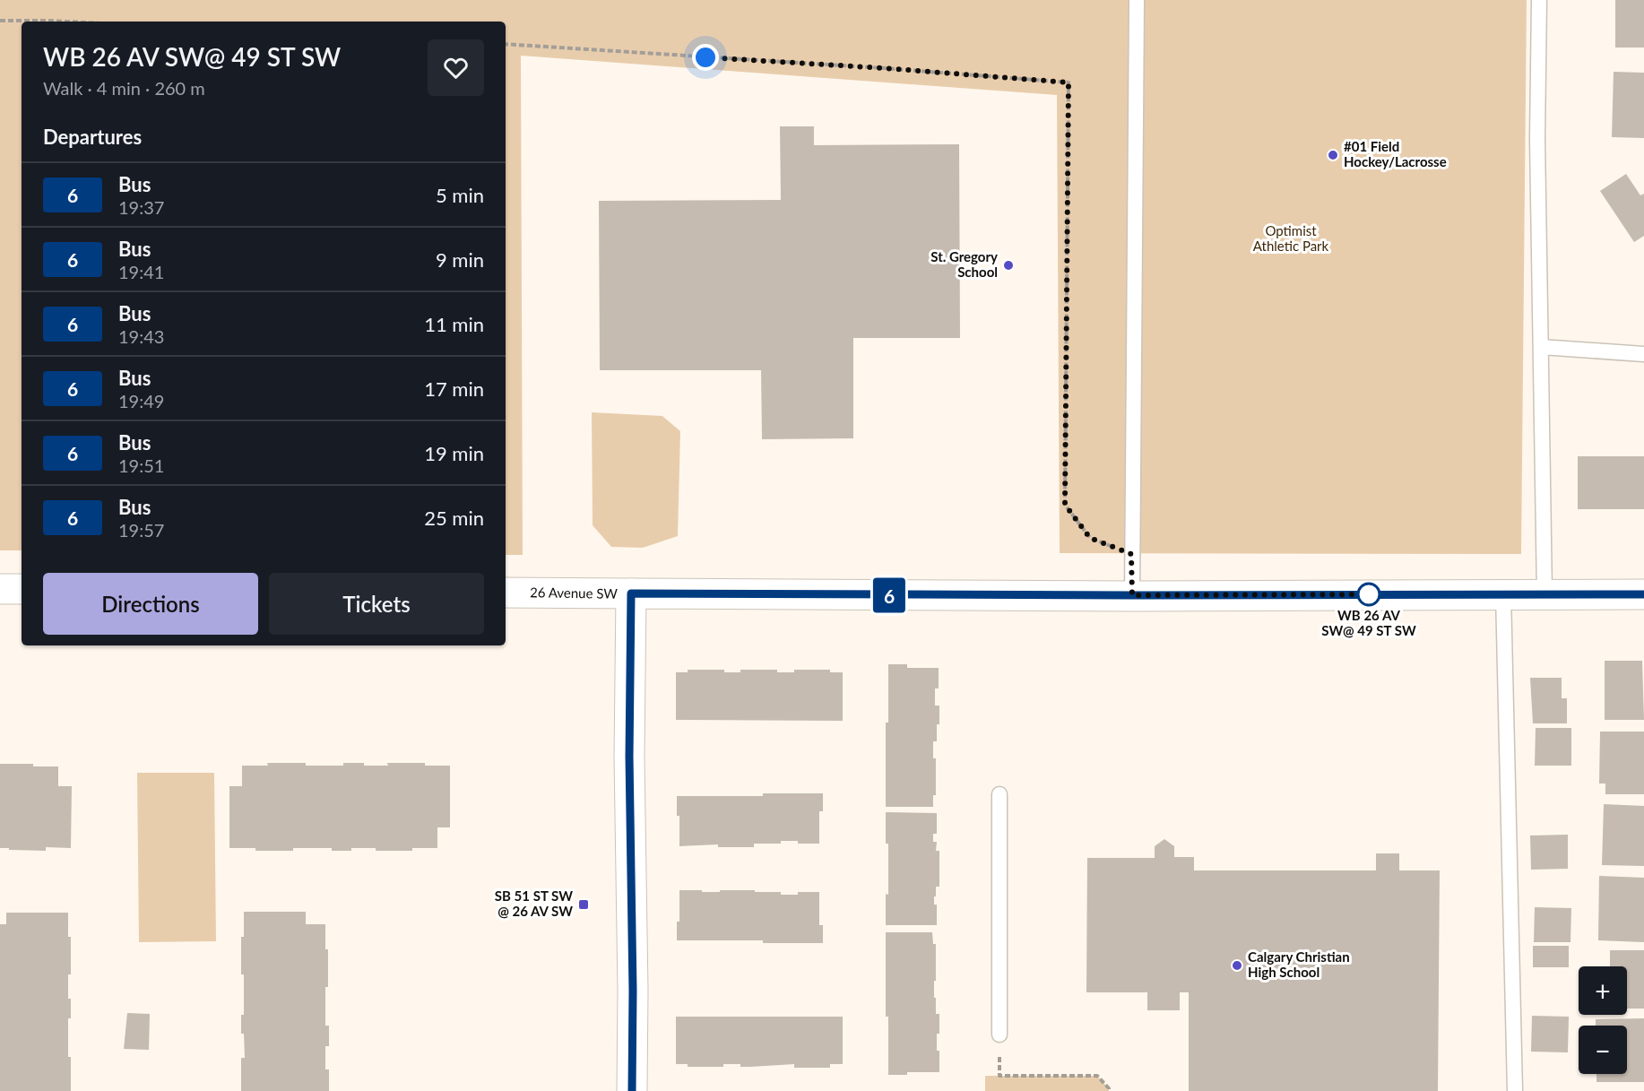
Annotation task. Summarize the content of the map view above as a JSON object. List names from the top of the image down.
{
  "streets": {
    "street": ["26 Avenue SW"]
  },
  "parks": ["Optimist Athletic Park"],
  "places": {
    "other": [
      "#01 Field Hockey/Lacrosse",
      "St. Gregory School",
      "WB 26 AV SW@ 49 ST SW",
      "Calgary Christian High School"
    ],
    "transit": ["SB 51 ST SW @ 26 AV SW"]
  },
  "lines": ["bus line 6"],
  "page": {
    "on_map": "6",
    "heading": [
      ["WB 26 AV SW@ 49 ST SW", "Walk · 4 min · 260 m"],
      "Departures"
    ],
    "list": [
      {
        "mark": "6",
        "name": "Bus",
        "note": "19:37",
        "value": "5 min"
      },
      {
        "mark": "6",
        "name": "Bus",
        "note": "19:41",
        "value": "9 min"
      },
      {
        "mark": "6",
        "name": "Bus",
        "note": "19:43",
        "value": "11 min"
      },
      {
        "mark": "6",
        "name": "Bus",
        "note": "19:49",
        "value": "17 min"
      },
      {
        "mark": "6",
        "name": "Bus",
        "note": "19:51",
        "value": "19 min"
      },
      {
        "mark": "6",
        "name": "Bus",
        "note": "19:57",
        "value": "25 min"
      }
    ],
    "buttons": ["Directions", "Tickets"],
    "map_buttons": ["+", "−"]
  }
}
